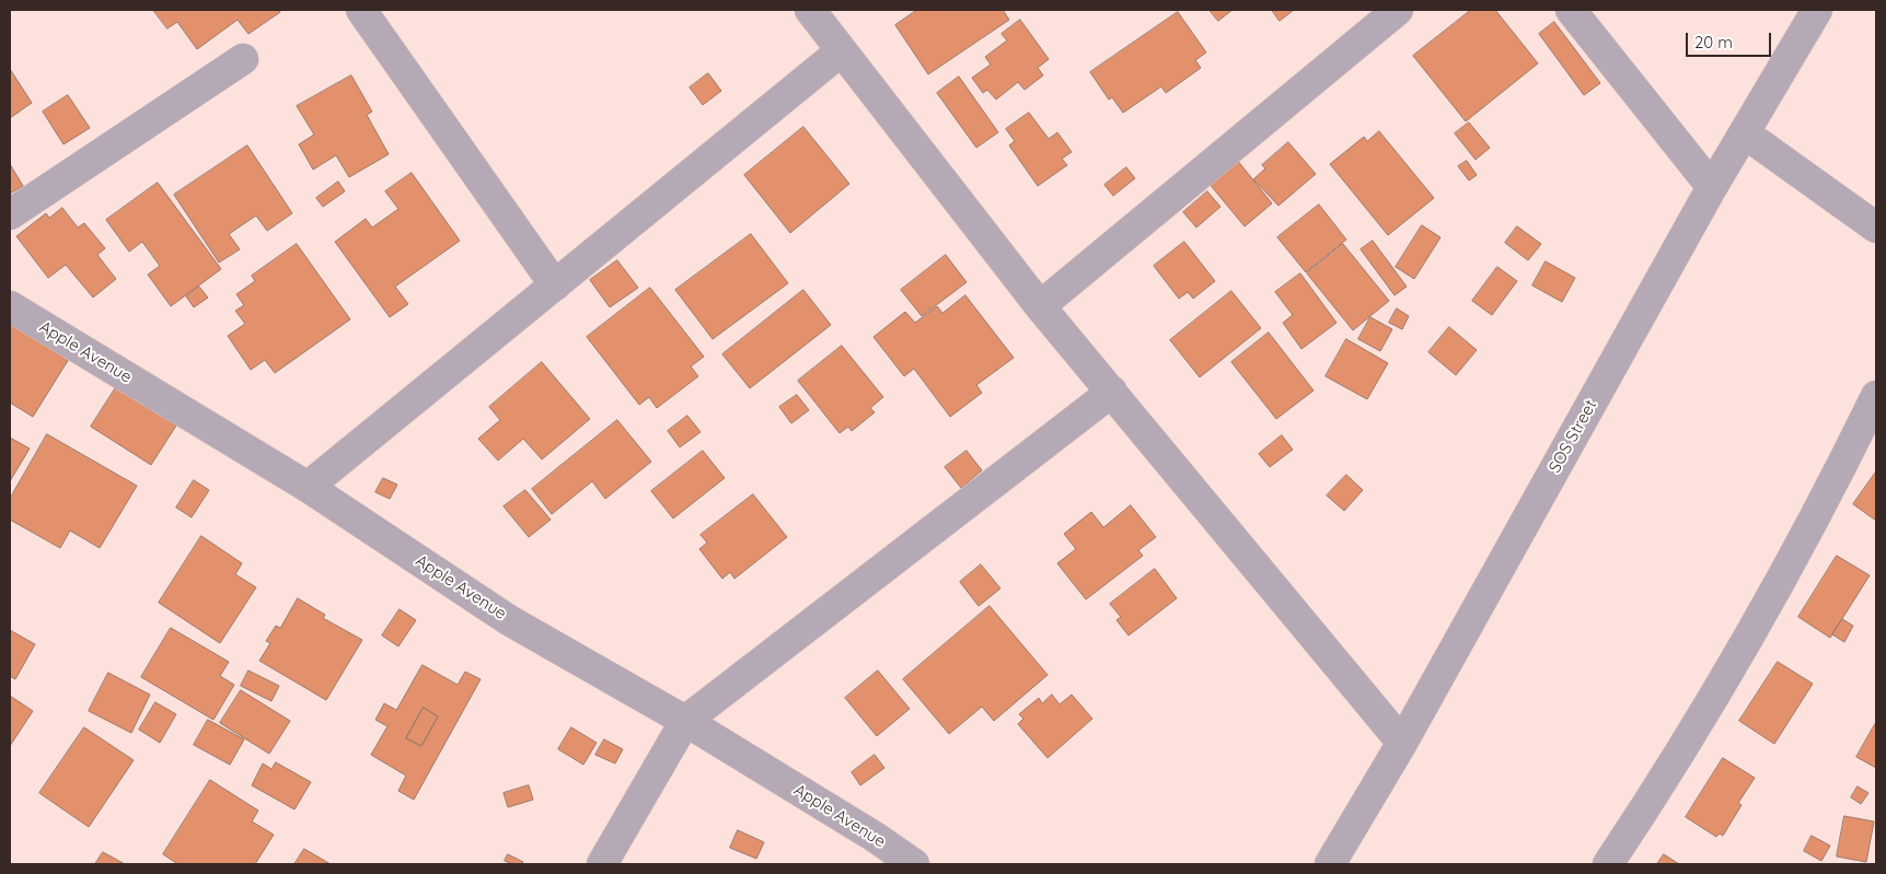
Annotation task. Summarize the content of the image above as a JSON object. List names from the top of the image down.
{
  "streets": {
    "street": ["Apple Avenue", "SOS Street"]
  },
  "scale_bar": "20 m"
}
